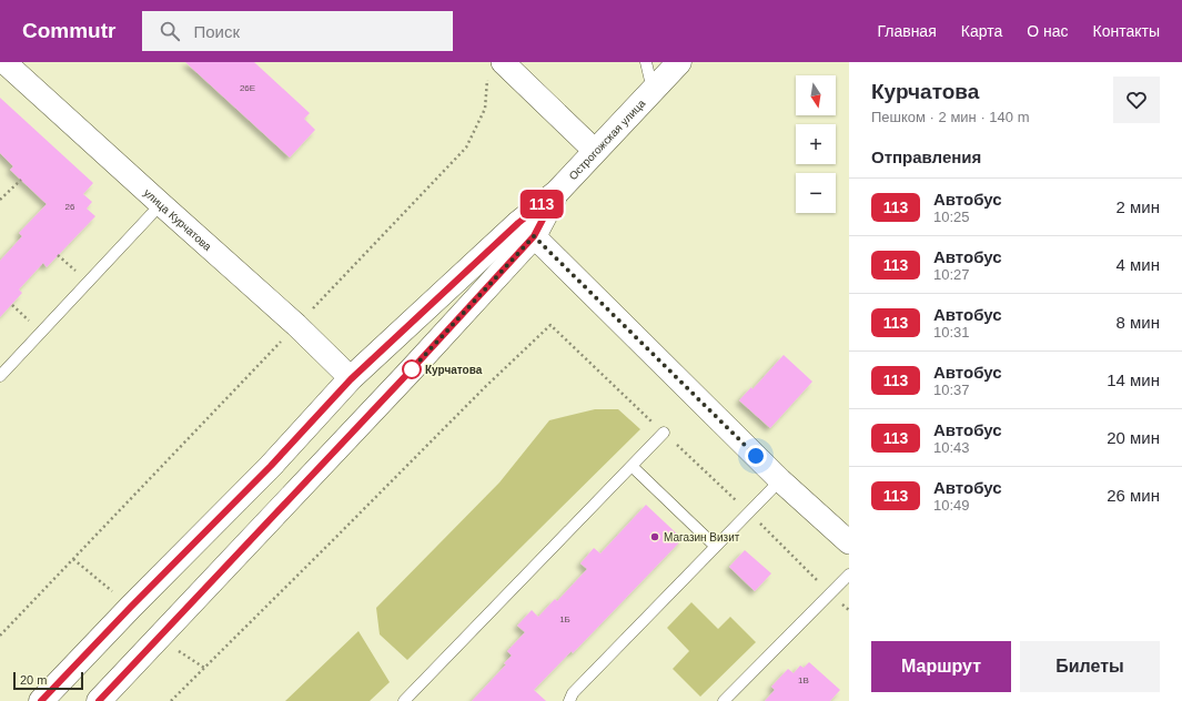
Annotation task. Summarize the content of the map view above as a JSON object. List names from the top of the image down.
{
  "streets": {
    "street": ["Острогожская улица", "улица Курчатова"]
  },
  "places": ["Курчатова", "Магазин Визит"],
  "lines": ["bus line 113"],
  "house_numbers": [
    "26Е",
    "26",
    "1Б",
    "1В"
  ],
  "scale_bar": "20 m",
  "north": "bottom",
  "page": {
    "header": "Commutr",
    "search": "Поиск",
    "nav": [
      "Главная",
      "Карта",
      "О нас",
      "Контакты"
    ],
    "on_map": "113",
    "heading": [
      ["Курчатова", "Пешком · 2 мин · 140 m"],
      "Отправления"
    ],
    "map_buttons": ["+", "−"],
    "list": [
      {
        "mark": "113",
        "name": "Автобус",
        "note": "10:25",
        "value": "2 мин"
      },
      {
        "mark": "113",
        "name": "Автобус",
        "note": "10:27",
        "value": "4 мин"
      },
      {
        "mark": "113",
        "name": "Автобус",
        "note": "10:31",
        "value": "8 мин"
      },
      {
        "mark": "113",
        "name": "Автобус",
        "note": "10:37",
        "value": "14 мин"
      },
      {
        "mark": "113",
        "name": "Автобус",
        "note": "10:43",
        "value": "20 мин"
      },
      {
        "mark": "113",
        "name": "Автобус",
        "note": "10:49",
        "value": "26 мин"
      }
    ],
    "buttons": ["Маршрут", "Билеты"],
    "scale": "20 m"
  }
}
